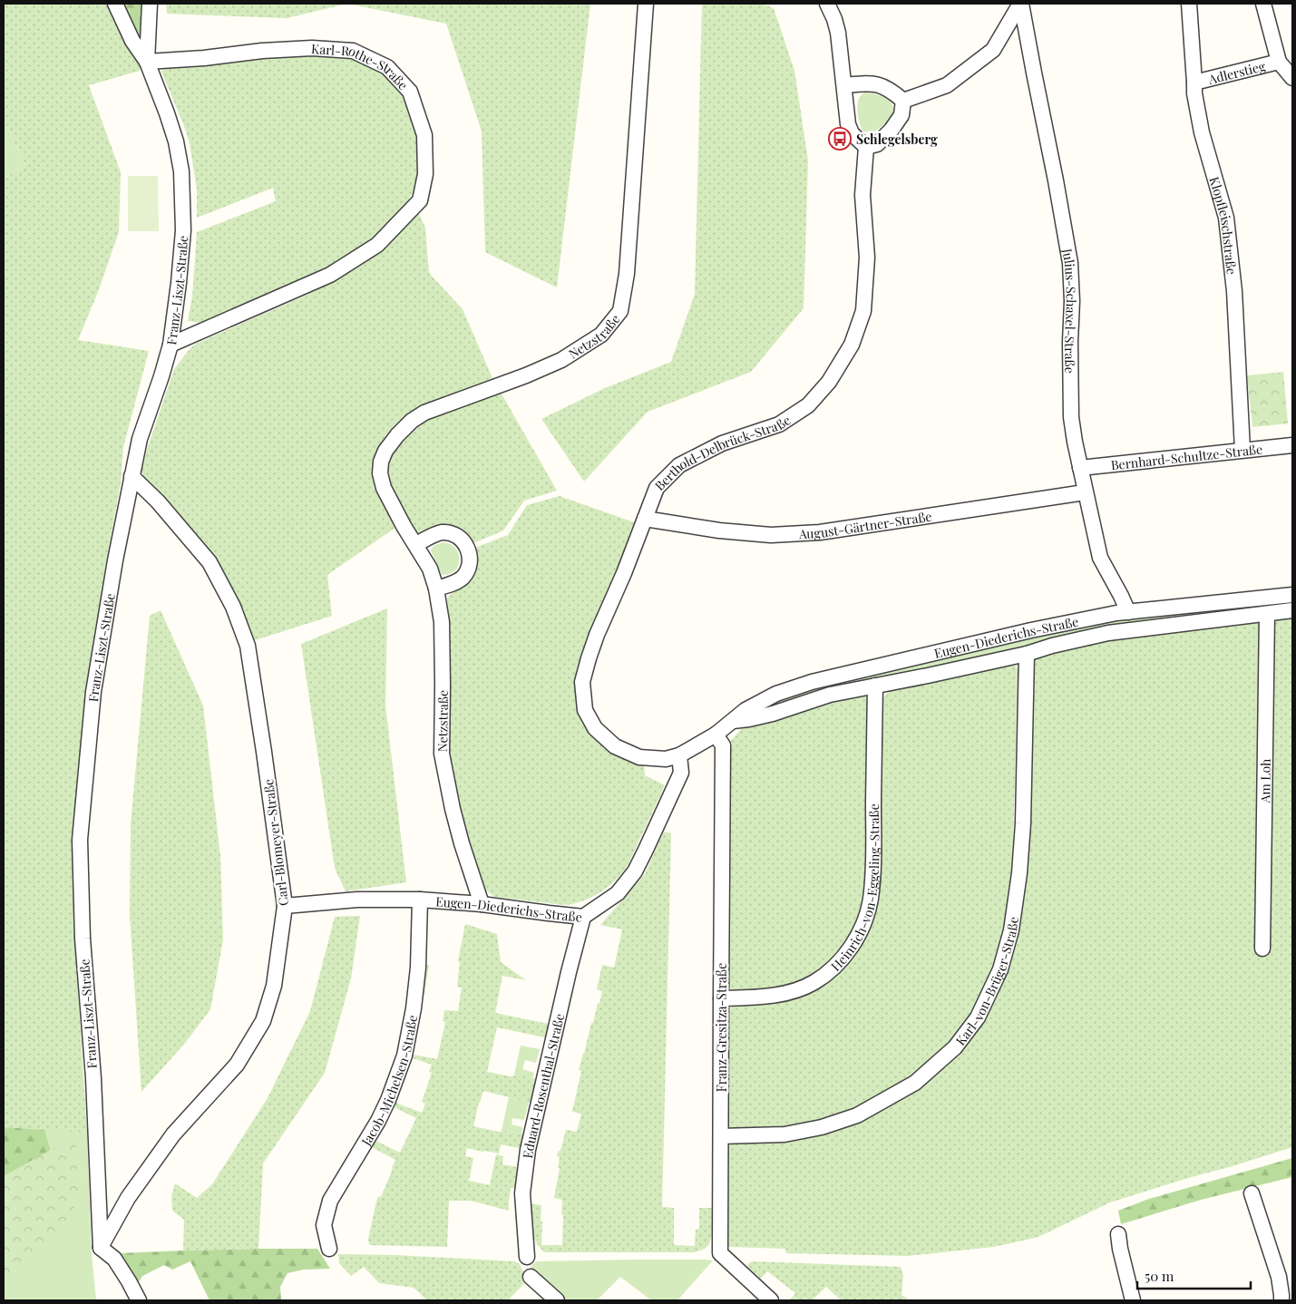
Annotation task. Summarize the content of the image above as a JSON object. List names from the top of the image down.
{
  "streets": {
    "street": [
      "Karl-Rothe-Straße",
      "Adlerstieg",
      "Klopfleischstraße",
      "Franz-Liszt-Straße",
      "Julius-Schaxel-Straße",
      "Netzstraße",
      "Berthold-Delbrück-Straße",
      "Bernhard-Schultze-Straße",
      "August-Gärtner-Straße",
      "Eugen-Diederichs-Straße",
      "Am Loh",
      "Carl-Blomeyer-Straße",
      "Heinrich-von-Eggeling-Straße",
      "Karl-von-Brüger-Straße",
      "Franz-Gresitza-Straße",
      "Jacob-Michelsen-Straße",
      "Eduard-Rosenthal-Straße"
    ]
  },
  "crossings": [
    ["Karl-Rothe-Straße", "Franz-Liszt-Straße"],
    ["Adlerstieg", "Klopfleischstraße"],
    ["Klopfleischstraße", "Bernhard-Schultze-Straße"],
    ["Franz-Liszt-Straße", "Carl-Blomeyer-Straße"],
    ["Julius-Schaxel-Straße", "Bernhard-Schultze-Straße"],
    ["Julius-Schaxel-Straße", "August-Gärtner-Straße"],
    ["Julius-Schaxel-Straße", "Eugen-Diederichs-Straße"],
    ["Netzstraße", "Eugen-Diederichs-Straße"],
    ["Berthold-Delbrück-Straße", "August-Gärtner-Straße"],
    ["Berthold-Delbrück-Straße", "Eugen-Diederichs-Straße"],
    ["Eugen-Diederichs-Straße", "Am Loh"],
    ["Eugen-Diederichs-Straße", "Carl-Blomeyer-Straße"],
    ["Eugen-Diederichs-Straße", "Heinrich-von-Eggeling-Straße"],
    ["Eugen-Diederichs-Straße", "Karl-von-Brüger-Straße"],
    ["Eugen-Diederichs-Straße", "Franz-Gresitza-Straße"],
    ["Eugen-Diederichs-Straße", "Jacob-Michelsen-Straße"],
    ["Eugen-Diederichs-Straße", "Eduard-Rosenthal-Straße"],
    ["Heinrich-von-Eggeling-Straße", "Franz-Gresitza-Straße"],
    ["Karl-von-Brüger-Straße", "Franz-Gresitza-Straße"]
  ],
  "places": {
    "bus stop": ["Schlegelsberg"]
  },
  "scale_bar": "50 m"
}
